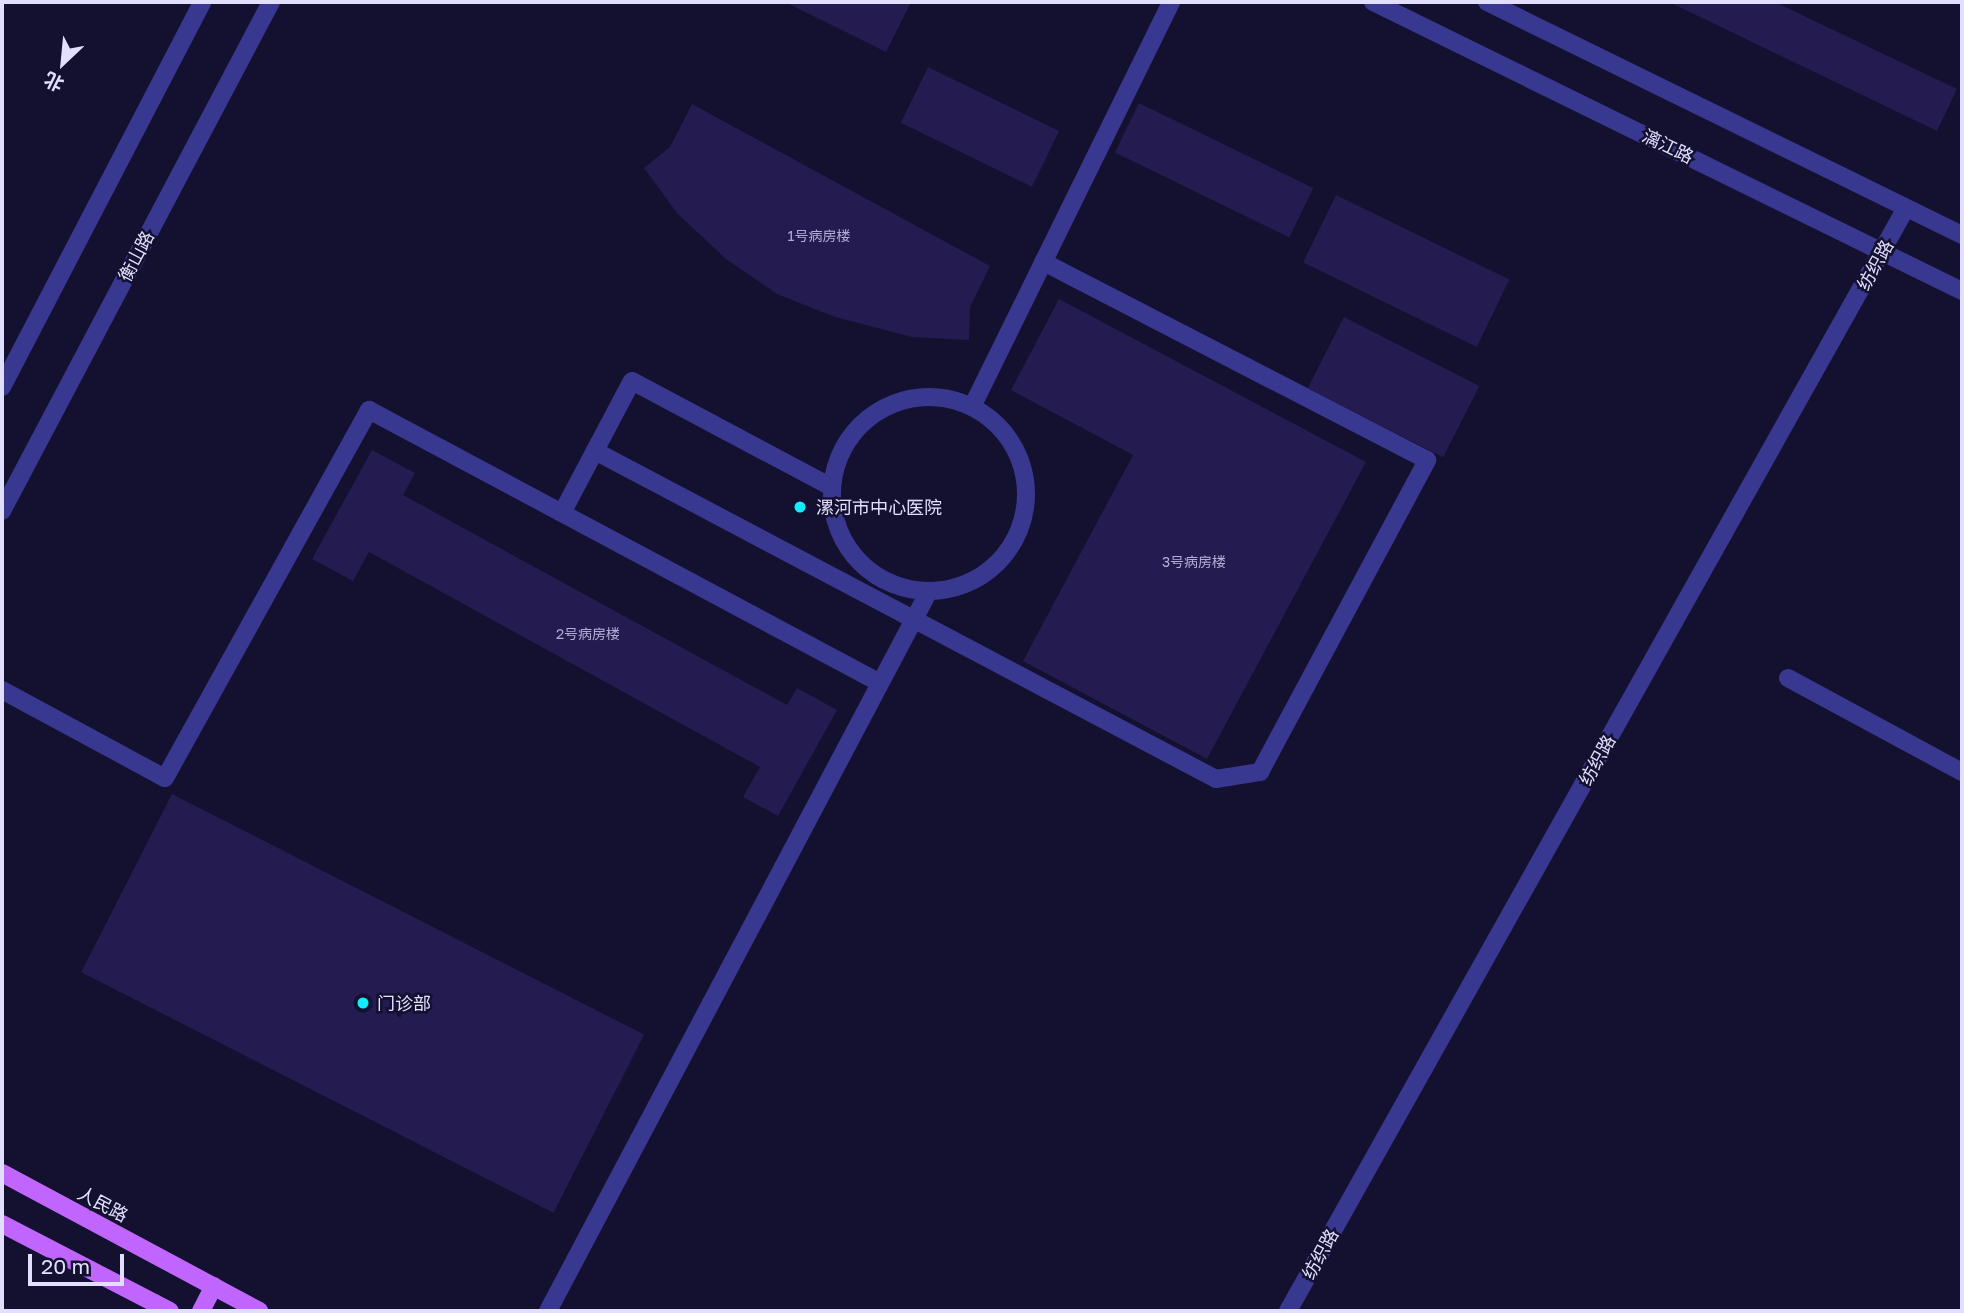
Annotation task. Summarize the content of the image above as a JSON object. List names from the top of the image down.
{
  "streets": {
    "main road": ["人民路"],
    "street": ["漓江路", "衡山路", "纺织路"]
  },
  "crossings": [
    ["漓江路", "纺织路"]
  ],
  "places": ["漯河市中心医院", "门诊部"],
  "house_numbers": ["1号病房楼", "3号病房楼", "2号病房楼"],
  "scale_bar": "20 m",
  "north": "bottom left"
}
